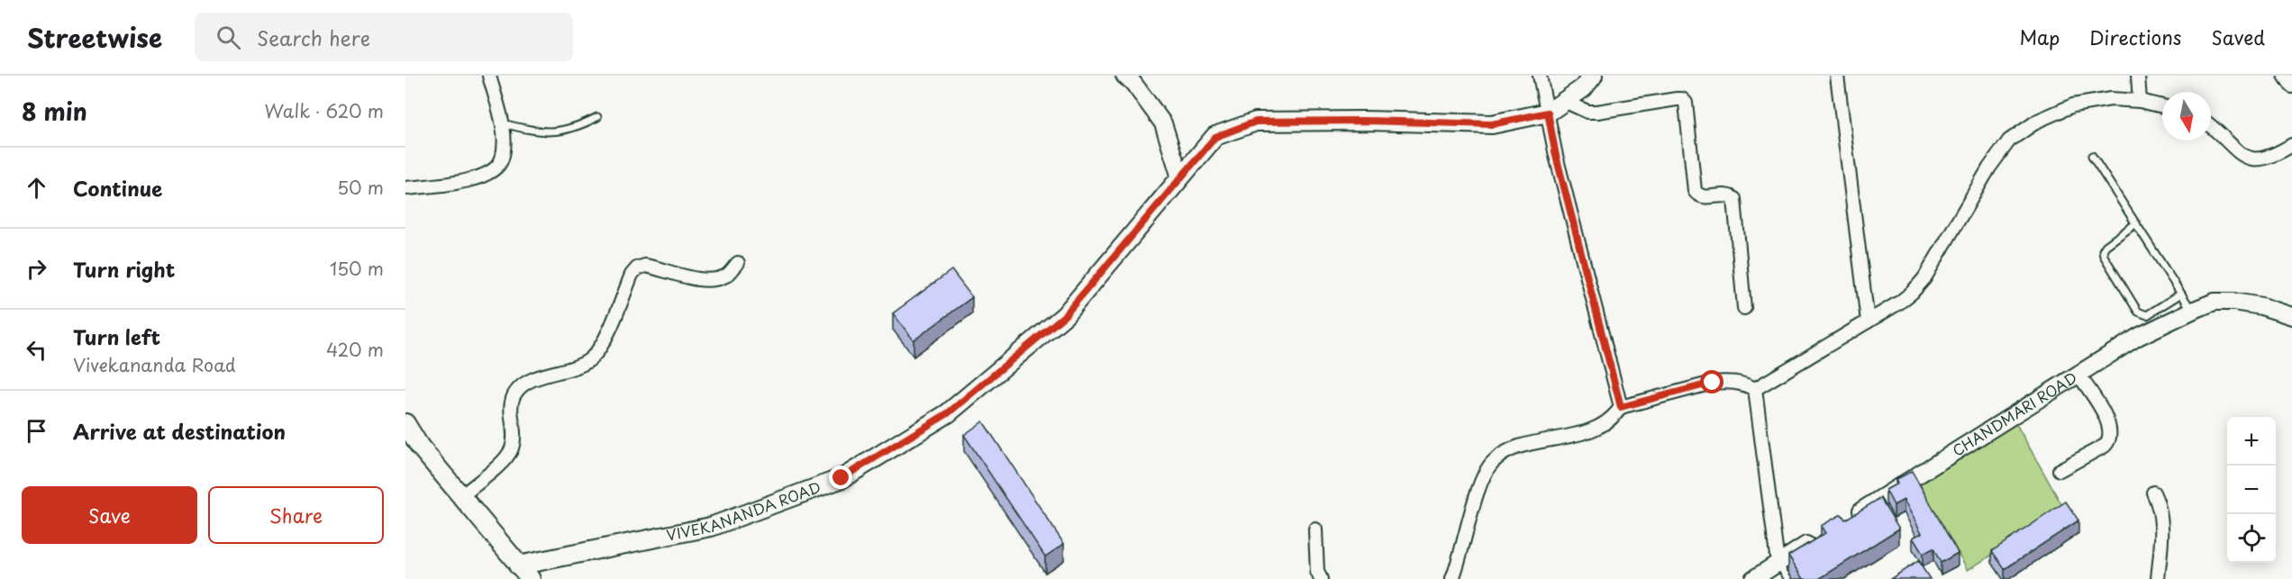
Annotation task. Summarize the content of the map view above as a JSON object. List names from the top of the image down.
{
  "streets": {
    "main road": ["VIVEKANANDA ROAD"],
    "street": ["CHANDMARI ROAD"]
  },
  "north": "bottom",
  "page": {
    "header": "Streetwise",
    "search": "Search here",
    "nav": ["Map", "Directions", "Saved"],
    "heading": ["8 min", "Walk · 620 m"],
    "list": [
      ["Continue", "50 m"],
      ["Turn right", "150 m"],
      ["Turn left", "Vivekananda Road", "420 m"],
      "Arrive at destination"
    ],
    "map_buttons": ["+", "−"],
    "buttons": ["Save", "Share"]
  }
}
